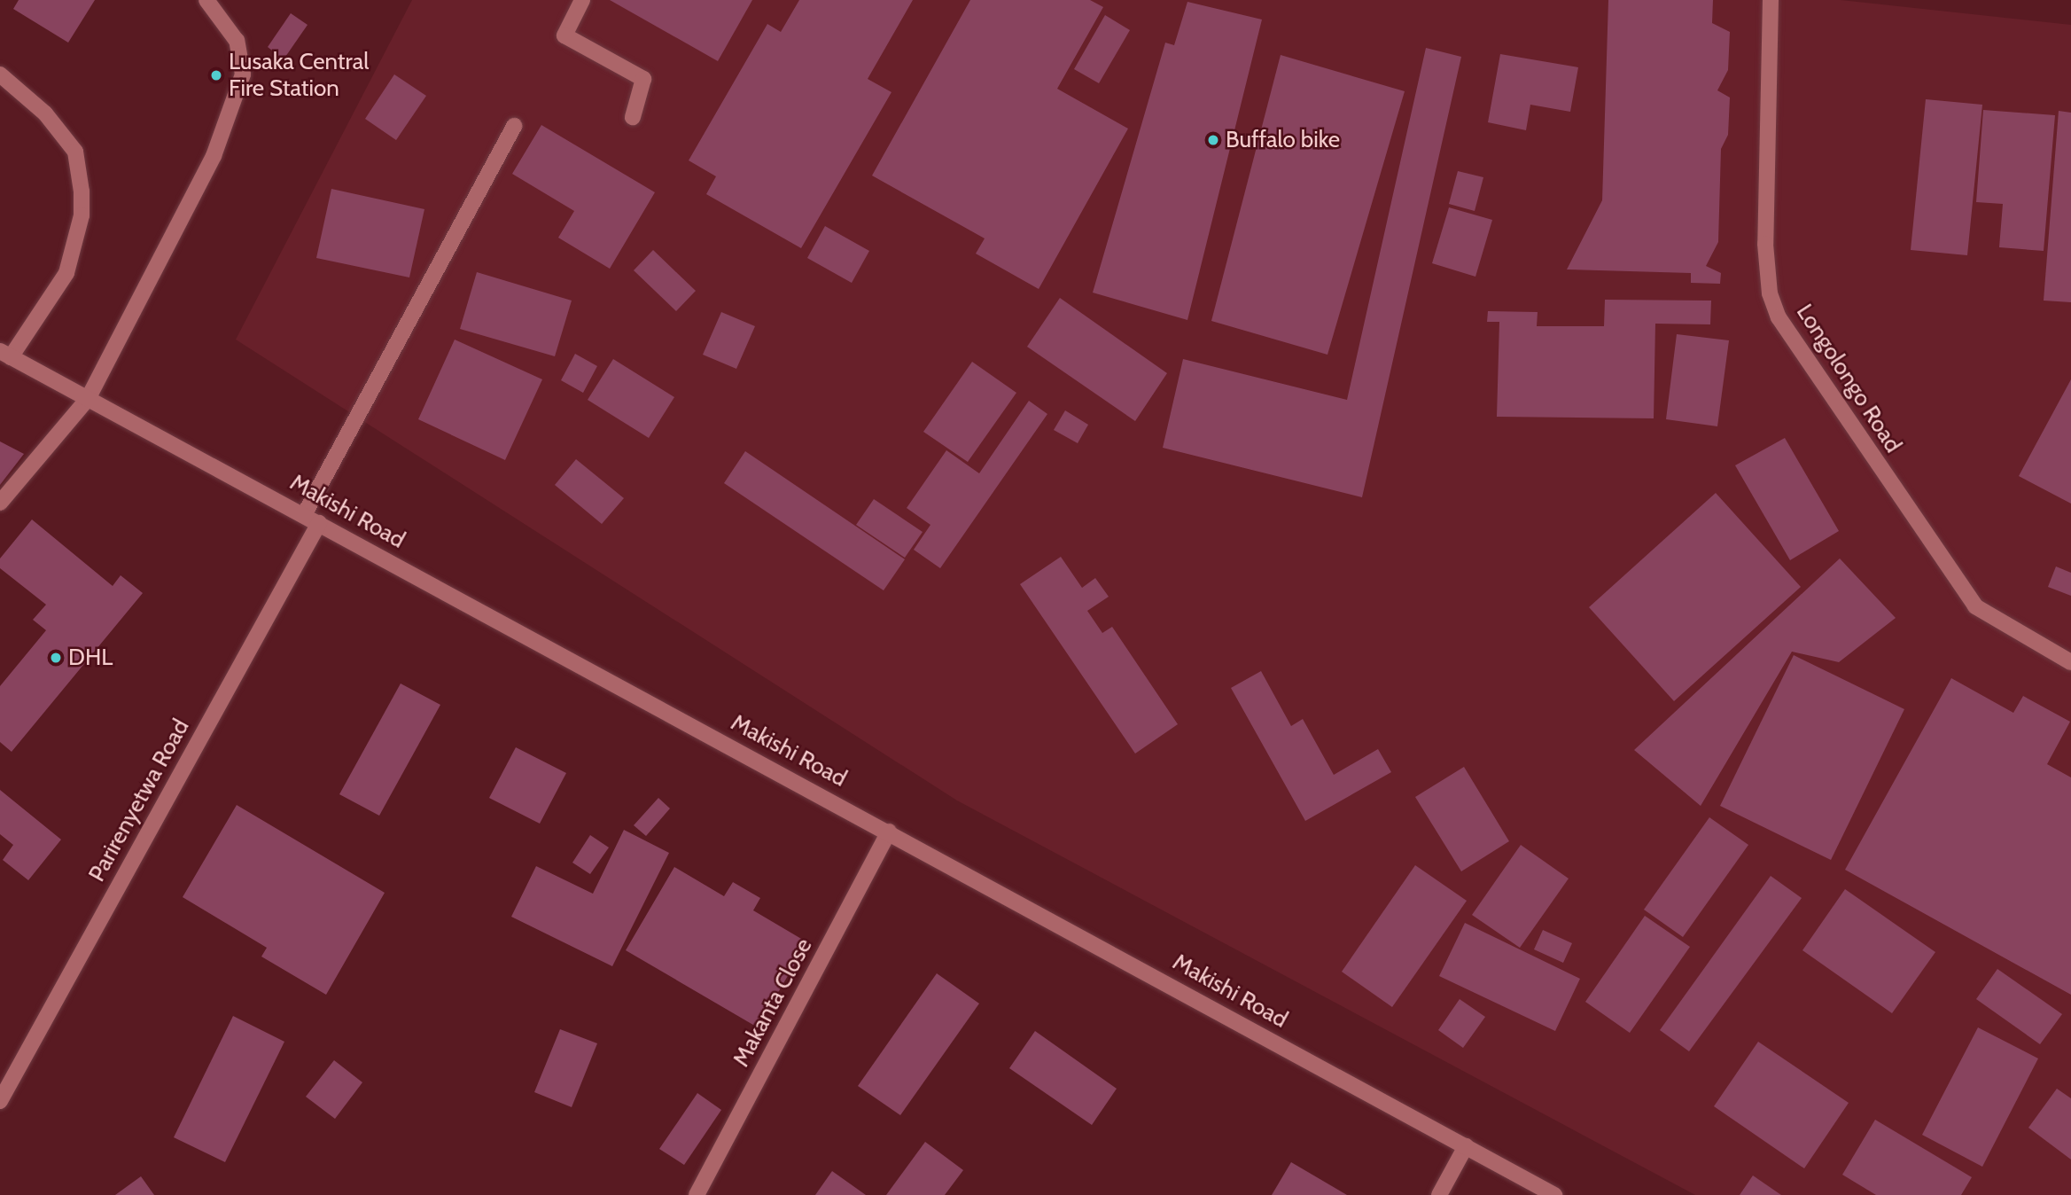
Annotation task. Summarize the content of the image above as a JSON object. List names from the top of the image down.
{
  "streets": {
    "main road": [
      "Longolongo Road",
      "Makishi Road",
      "Parirenyetwa Road",
      "Makanta Close"
    ]
  },
  "crossings": [
    ["Makishi Road", "Parirenyetwa Road"],
    ["Makishi Road", "Makanta Close"]
  ],
  "places": ["Lusaka Central Fire Station", "Buffalo bike", "DHL"]
}
